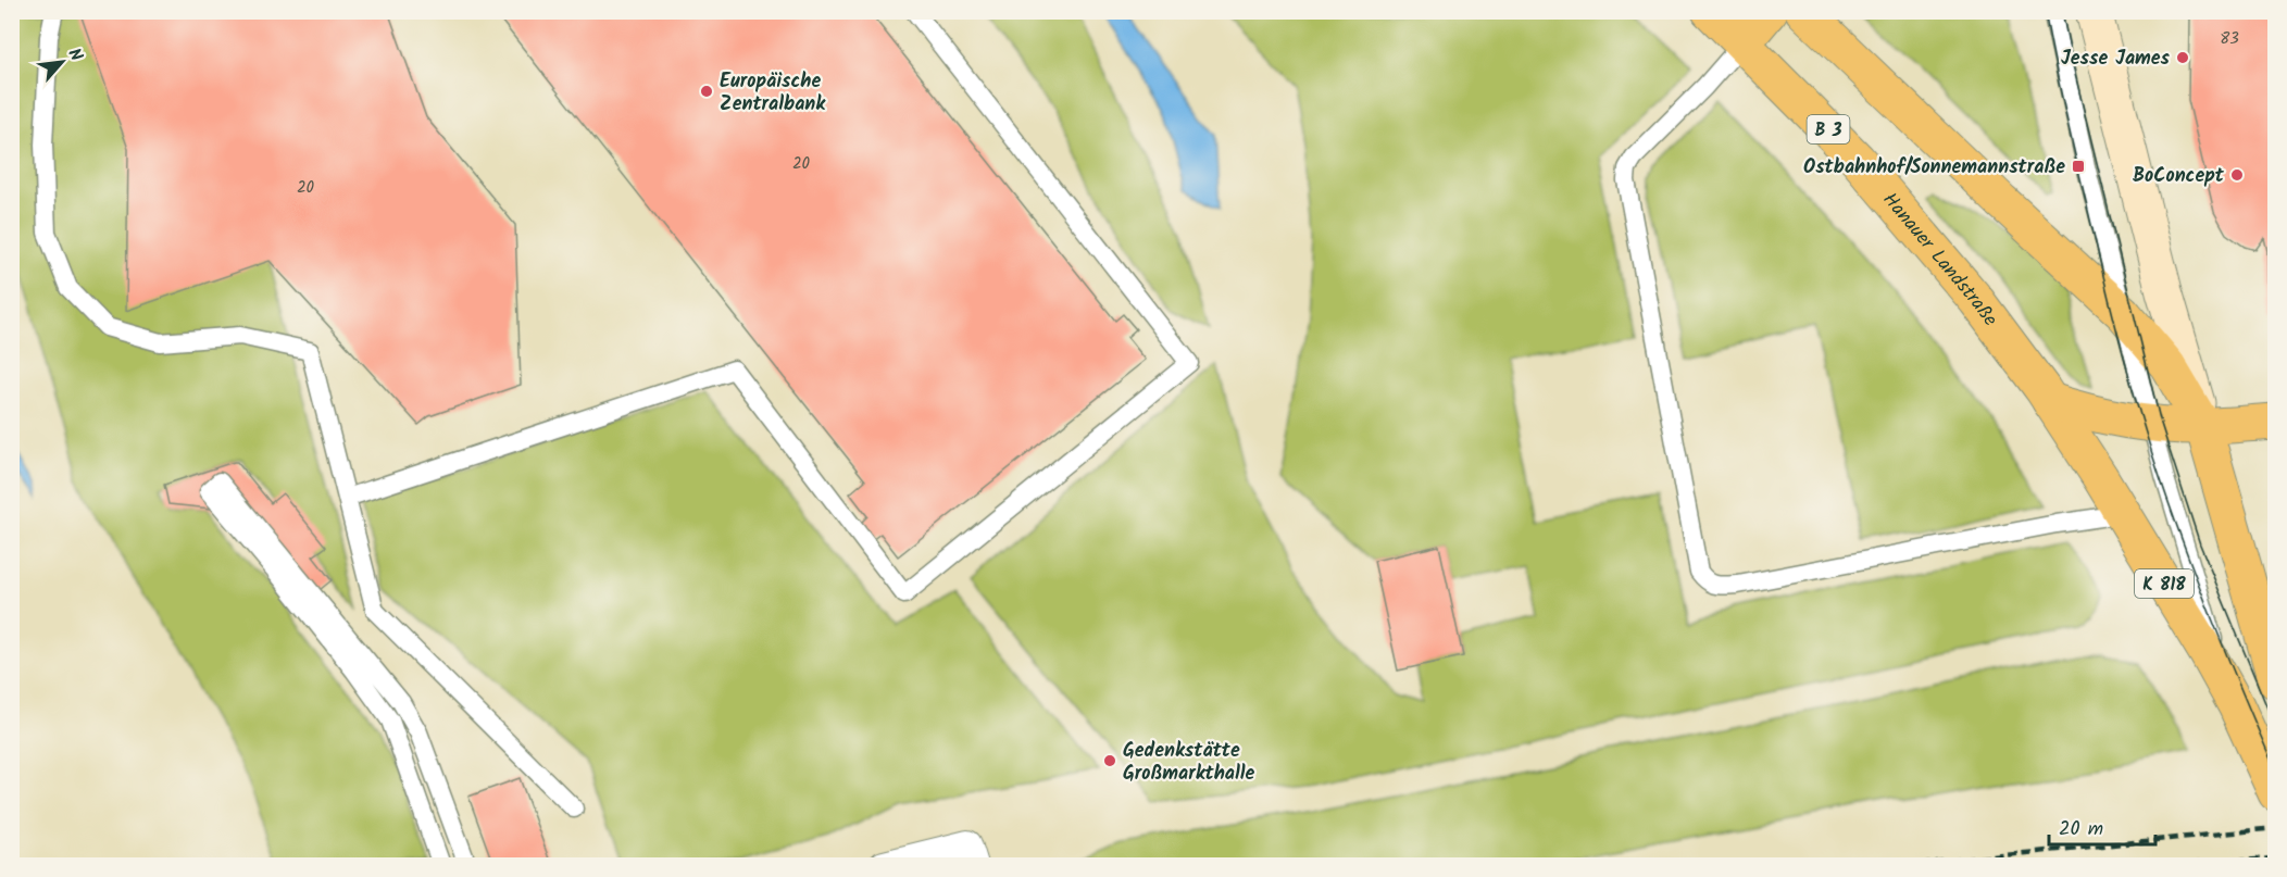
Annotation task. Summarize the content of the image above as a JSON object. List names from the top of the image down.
{
  "streets": {
    "main road": ["B 3", "Hanauer Landstraße", "K 818"]
  },
  "crossings": [
    ["B 3", "Hanauer Landstraße"]
  ],
  "places": {
    "other": [
      "Jesse James",
      "Europäische Zentralbank",
      "BoConcept",
      "Gedenkstätte Großmarkthalle"
    ],
    "transit": ["Ostbahnhof/Sonnemannstraße"]
  },
  "house_numbers": ["83", "20", "20"],
  "scale_bar": "20 m",
  "north": "top right"
}
